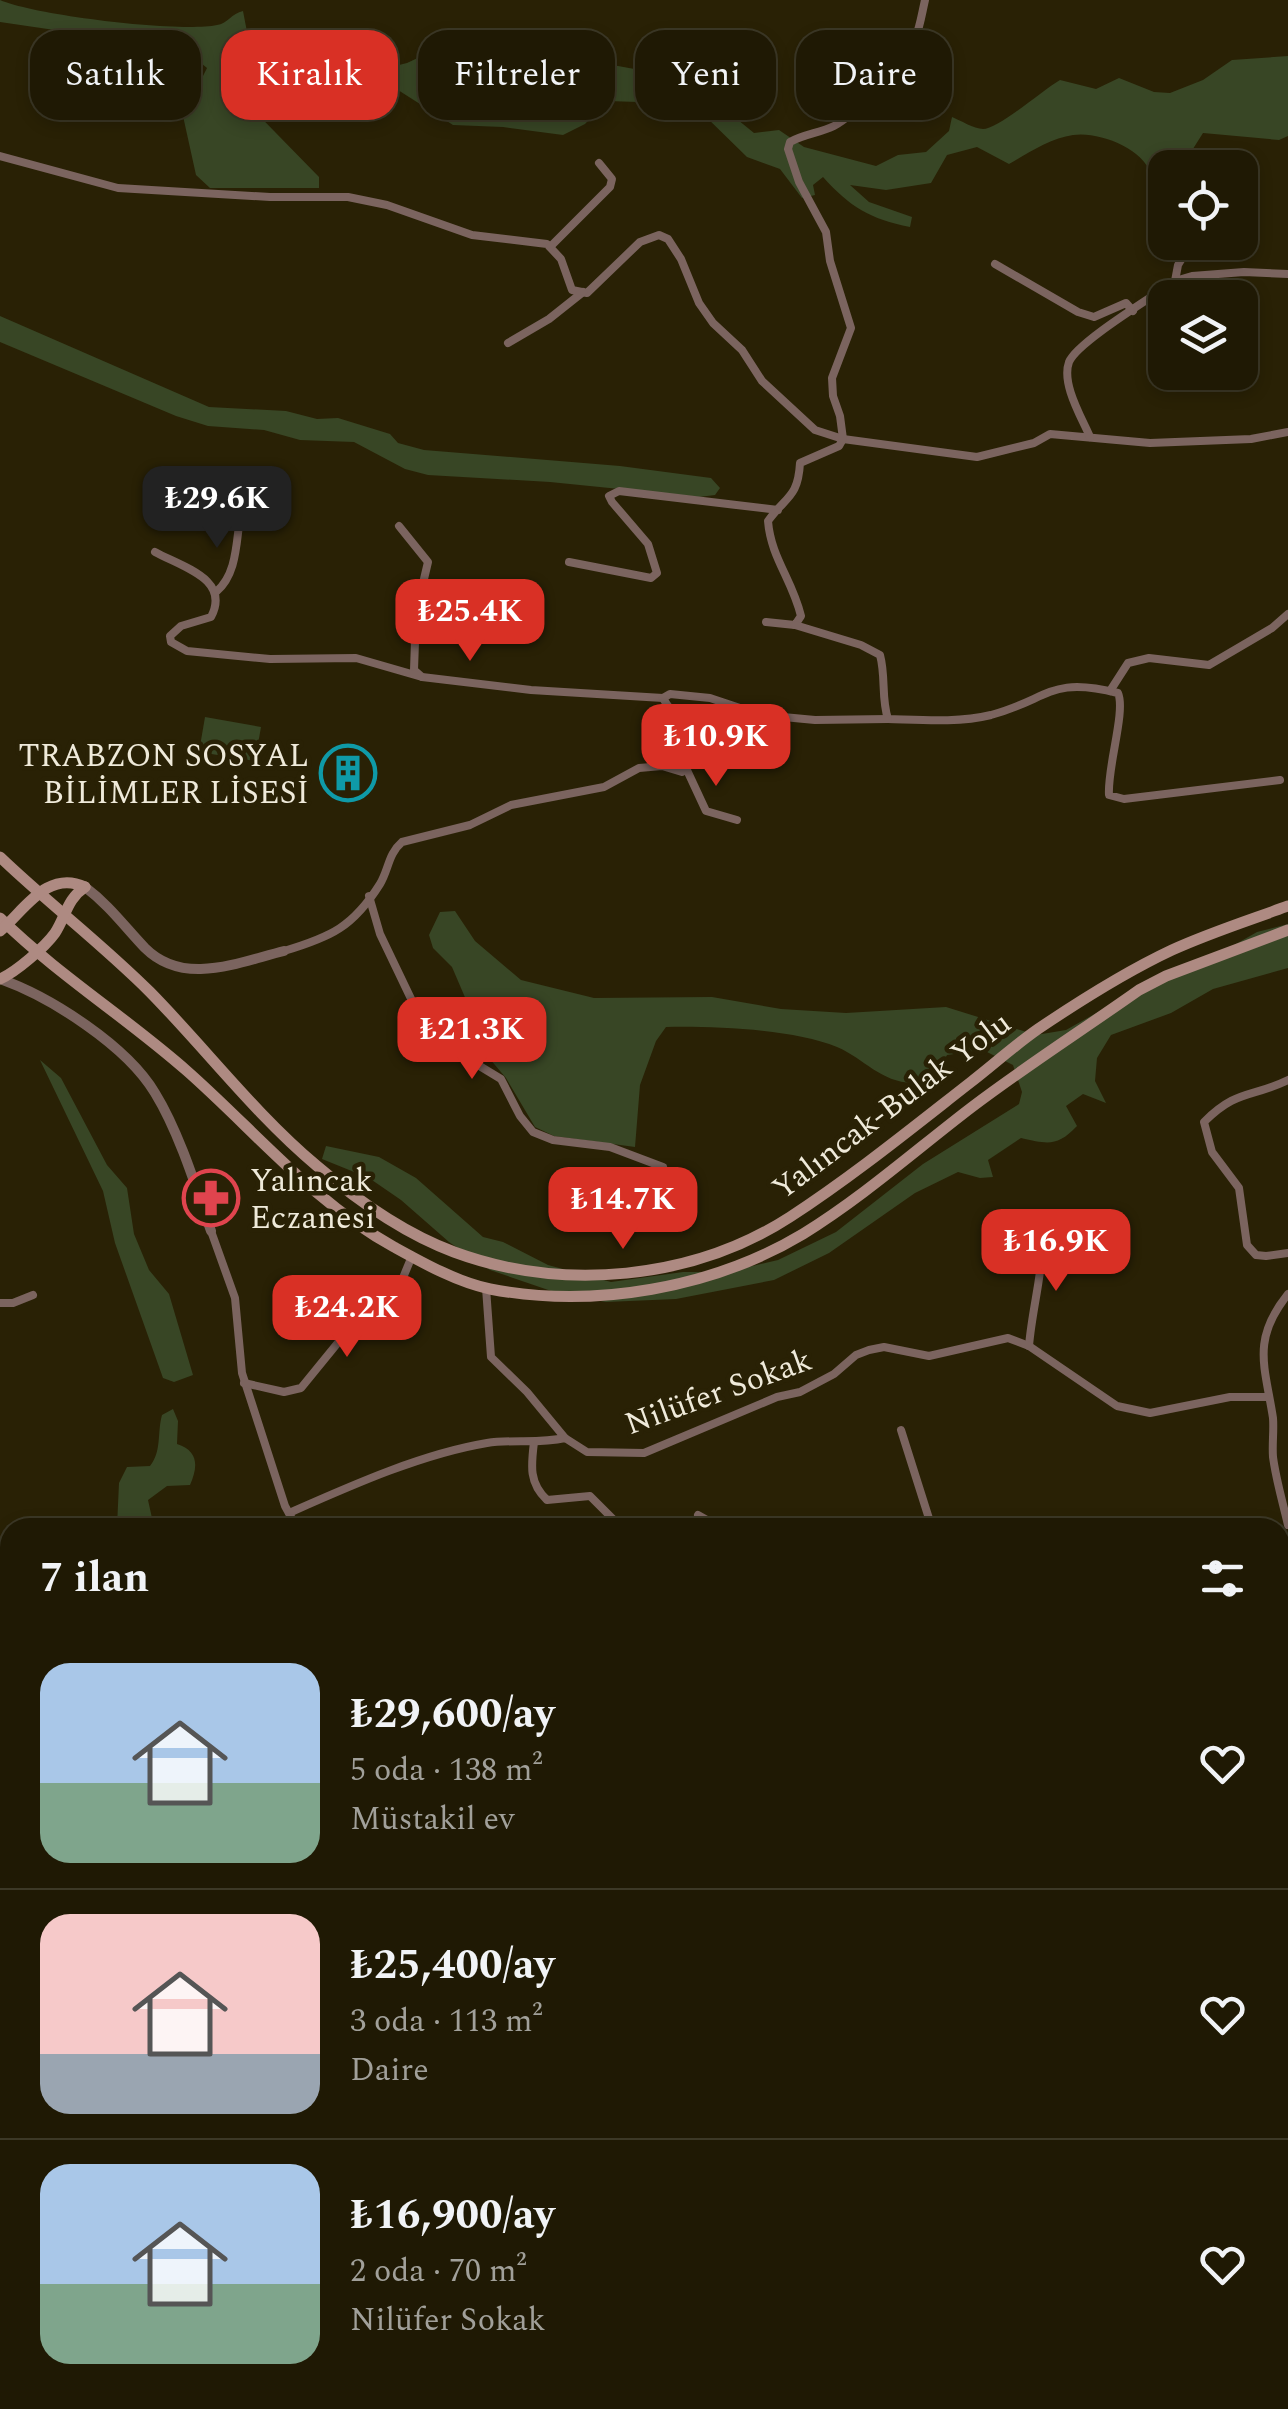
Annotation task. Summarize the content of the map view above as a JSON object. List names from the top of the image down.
{
  "streets": {
    "main road": ["Yalıncak-Bulak Yolu"],
    "street": ["Nilüfer Sokak"]
  },
  "places": {
    "building": ["TRABZON SOSYAL BİLİMLER LİSESİ"],
    "pharmacy": ["Yalıncak Eczanesi"]
  },
  "page": {
    "chip": [
      "Satılık",
      "Kiralık",
      "Filtreler",
      "Yeni",
      "Daire"
    ],
    "price": [
      "₺29.6K",
      "₺25.4K",
      "₺10.9K",
      "₺21.3K",
      "₺14.7K",
      "₺16.9K",
      "₺24.2K"
    ],
    "heading": "7 ilan",
    "list": [
      {
        "name": "₺29,600/ay",
        "note": "5 oda · 138 m² · Müstakil ev"
      },
      {
        "name": "₺25,400/ay",
        "note": "3 oda · 113 m² · Daire"
      },
      {
        "name": "₺16,900/ay",
        "note": "2 oda · 70 m² · Nilüfer Sokak"
      }
    ]
  }
}
